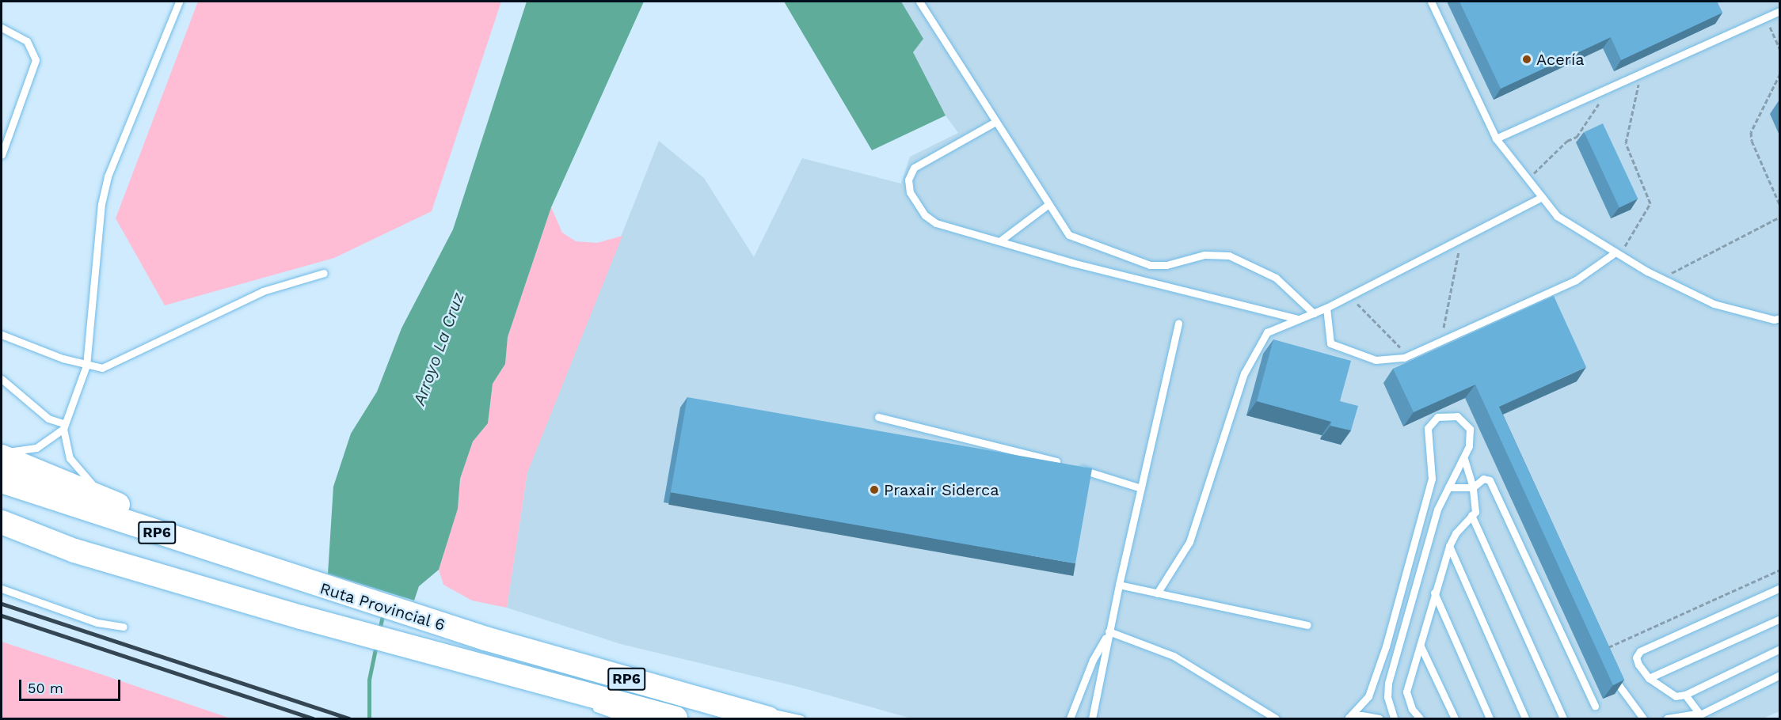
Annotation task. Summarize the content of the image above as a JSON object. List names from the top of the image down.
{
  "streets": {
    "highway": ["RP6", "Ruta Provincial 6"]
  },
  "water": ["Arroyo La Cruz"],
  "places": ["Acería", "Praxair Siderca"],
  "scale_bar": "50 m"
}
